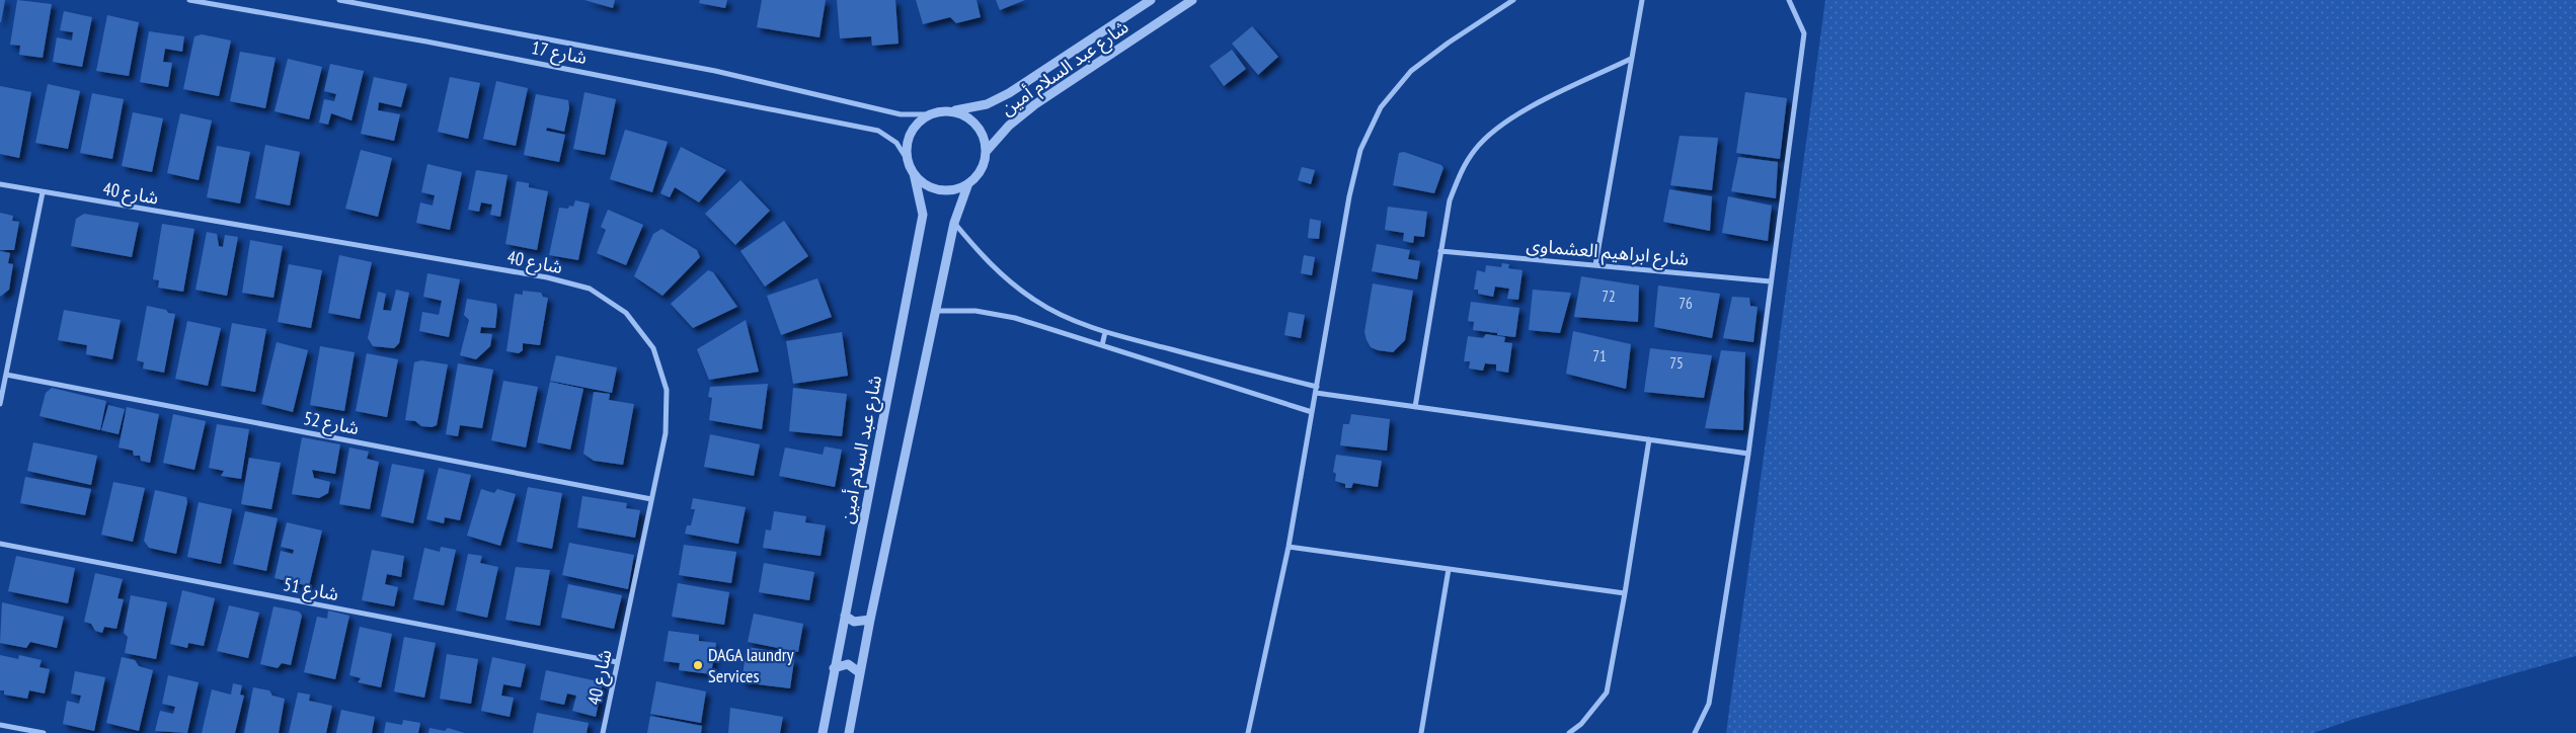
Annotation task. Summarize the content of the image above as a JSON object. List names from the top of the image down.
{
  "streets": {
    "street": [
      "شارع 17",
      "شارع عبد السلام أمين",
      "شارع 40",
      "شارع ابراهيم العشماوى",
      "شارع 52",
      "شارع 51"
    ]
  },
  "crossings": [
    ["شارع 17", "شارع عبد السلام أمين"],
    ["شارع 40", "شارع 52"],
    ["شارع 40", "شارع 51"]
  ],
  "places": ["DAGA laundry Services"],
  "house_numbers": [
    "72",
    "76",
    "71",
    "75"
  ]
}
